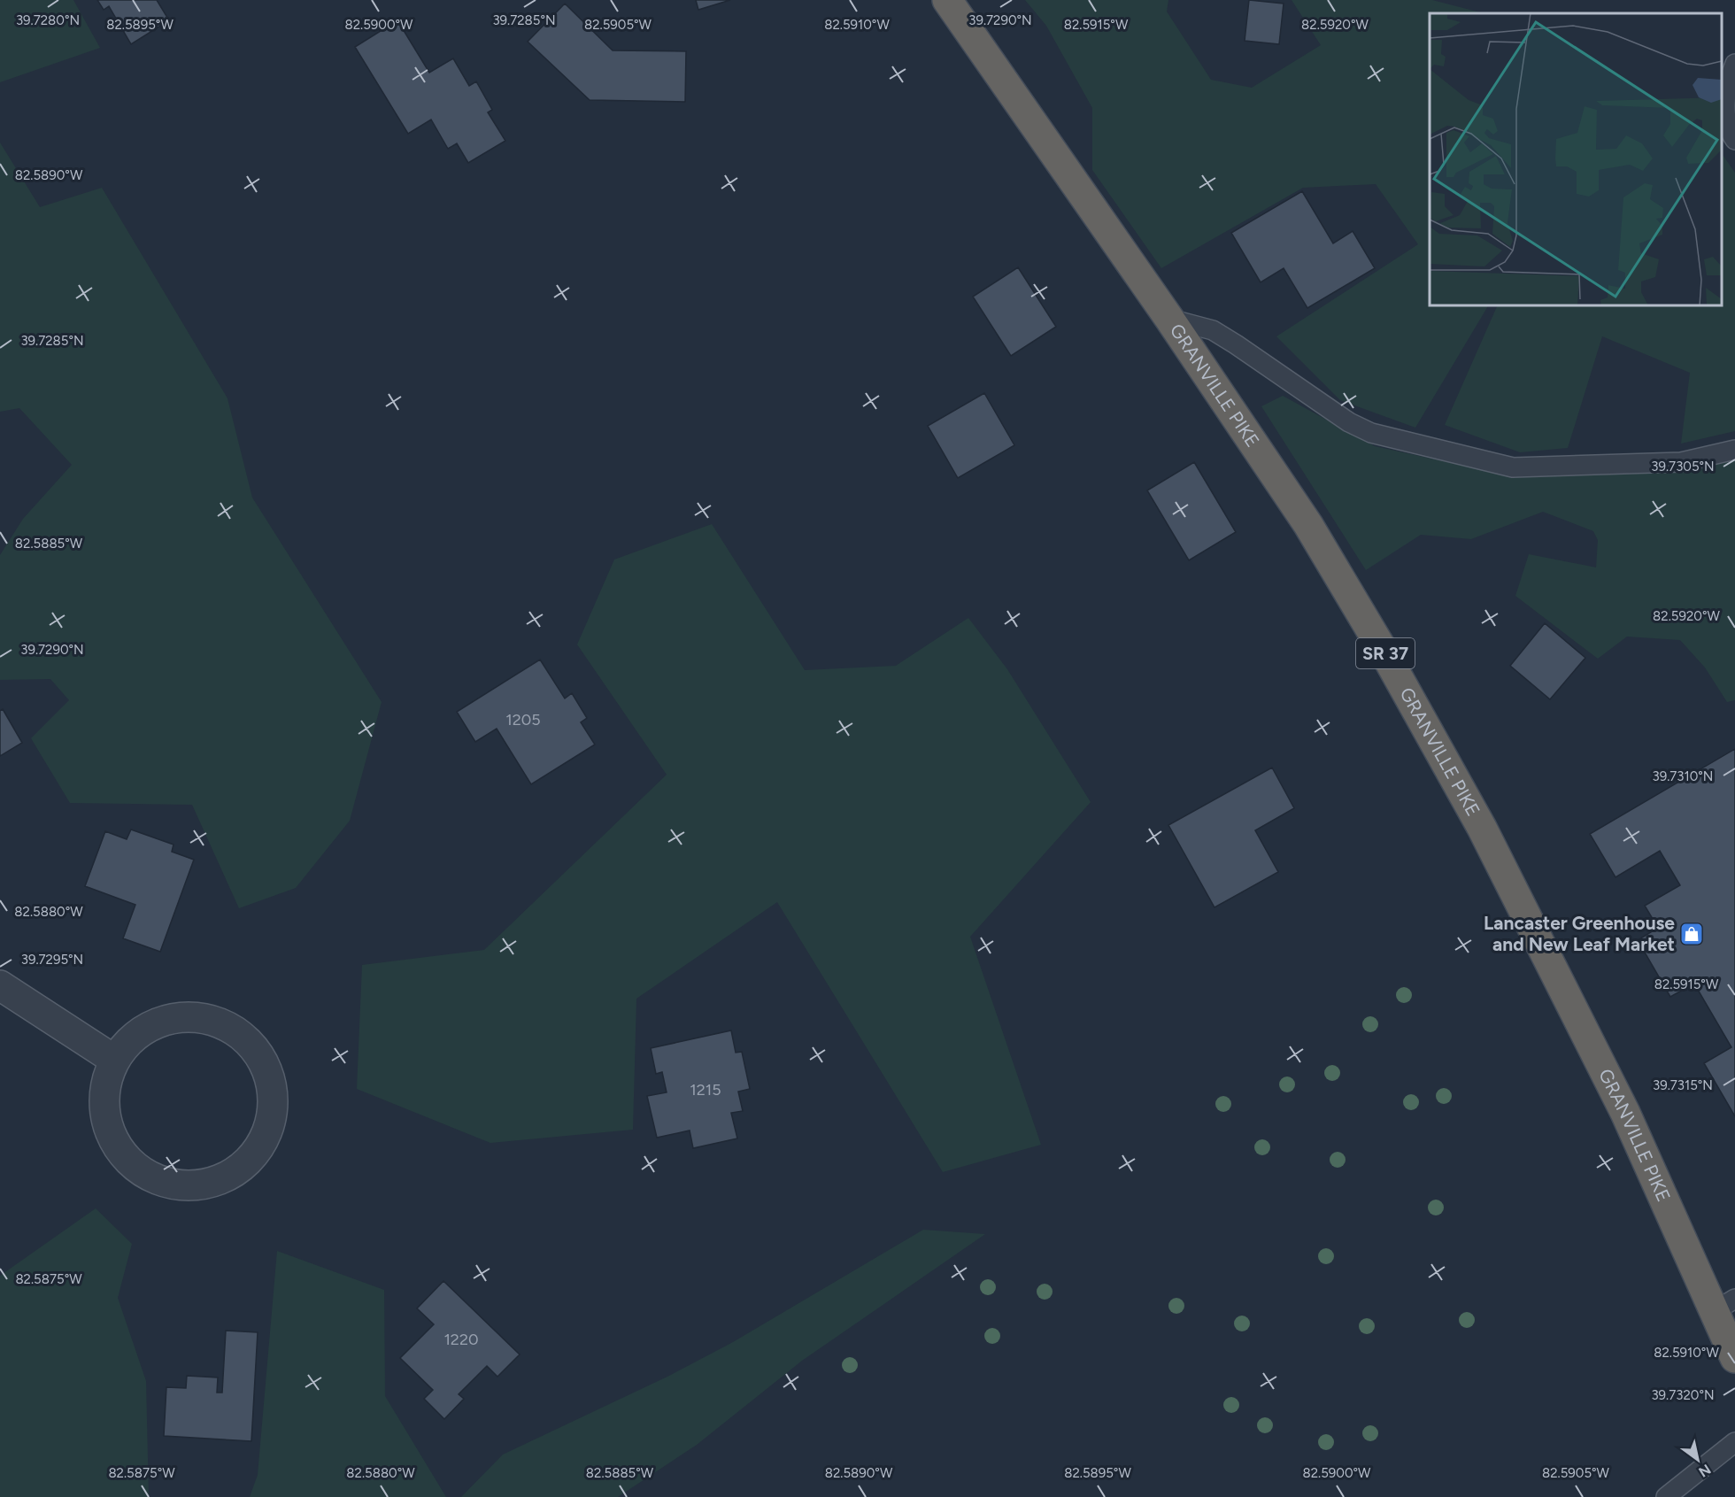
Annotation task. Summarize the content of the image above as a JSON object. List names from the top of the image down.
{
  "streets": {
    "highway": ["GRANVILLE PIKE", "SR 37"]
  },
  "places": {
    "shop": ["Lancaster Greenhouse and New Leaf Market"]
  },
  "house_numbers": ["1205", "1215", "1220"],
  "north": "bottom right",
  "coordinates": [
    "39.7280°N",
    "39.7285°N",
    "39.7290°N",
    "82.5895°W",
    "82.5900°W",
    "82.5905°W",
    "82.5910°W",
    "82.5915°W",
    "82.5920°W",
    "82.5890°W",
    "39.7305°N",
    "82.5885°W",
    "39.7310°N",
    "82.5880°W",
    "39.7295°N",
    "39.7315°N",
    "82.5875°W",
    "39.7320°N"
  ]
}
